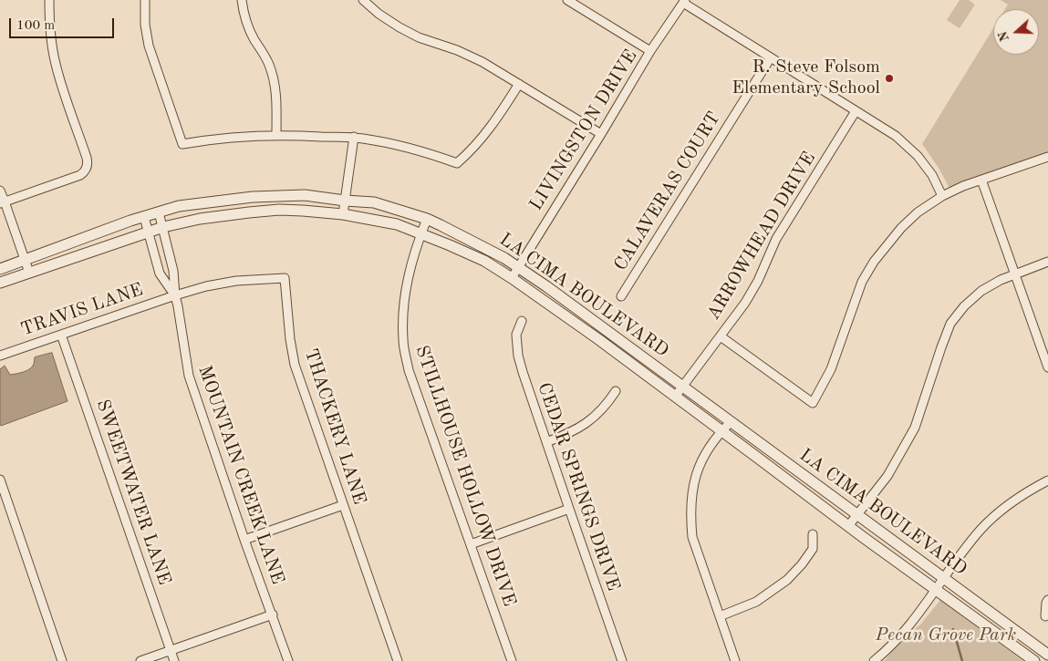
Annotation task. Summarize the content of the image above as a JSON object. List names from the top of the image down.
{
  "streets": {
    "street": [
      "LIVINGSTON DRIVE",
      "CALAVERAS COURT",
      "ARROWHEAD DRIVE",
      "LA CIMA BOULEVARD",
      "TRAVIS LANE",
      "THACKERY LANE",
      "MOUNTAIN CREEK LANE",
      "STILLHOUSE HOLLOW DRIVE",
      "CEDAR SPRINGS DRIVE",
      "SWEETWATER LANE"
    ]
  },
  "crossings": [
    ["LIVINGSTON DRIVE", "LA CIMA BOULEVARD"],
    ["ARROWHEAD DRIVE", "LA CIMA BOULEVARD"],
    ["LA CIMA BOULEVARD", "MOUNTAIN CREEK LANE"],
    ["LA CIMA BOULEVARD", "STILLHOUSE HOLLOW DRIVE"],
    ["TRAVIS LANE", "THACKERY LANE"],
    ["TRAVIS LANE", "MOUNTAIN CREEK LANE"],
    ["TRAVIS LANE", "SWEETWATER LANE"],
    ["THACKERY LANE", "MOUNTAIN CREEK LANE"]
  ],
  "parks": ["Pecan Grove Park"],
  "places": ["R. Steve Folsom Elementary School"],
  "scale_bar": "100 m",
  "north": "left"
}
